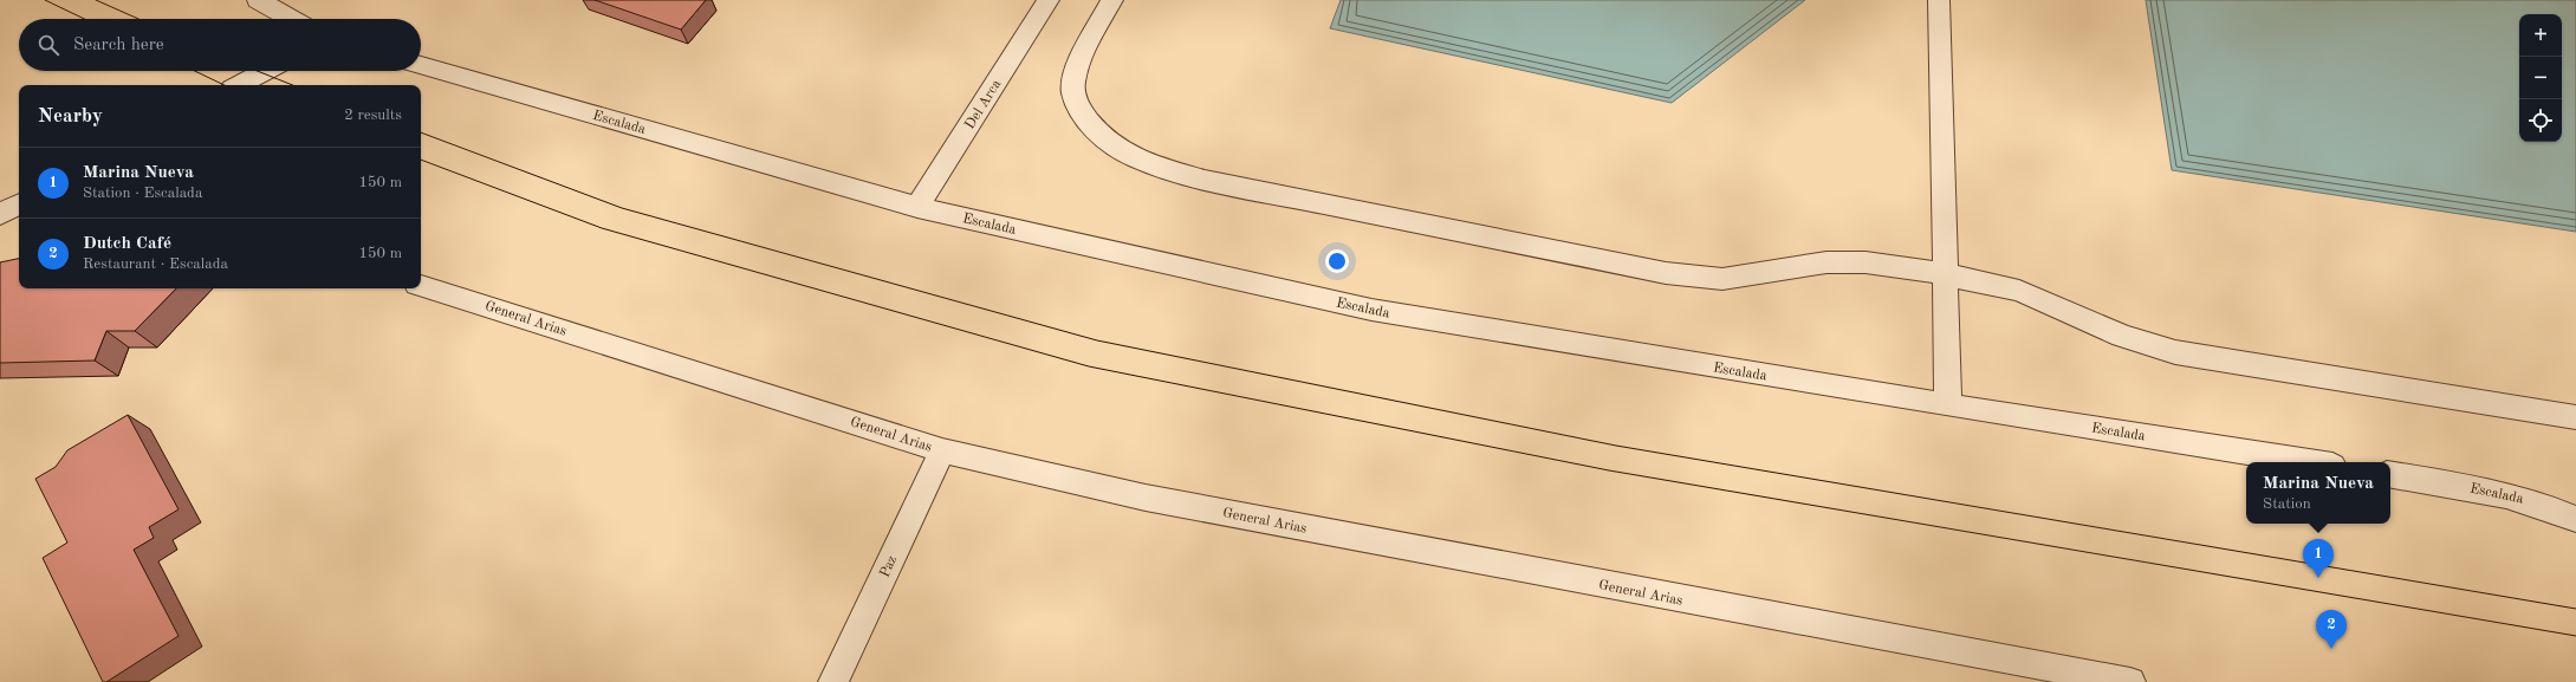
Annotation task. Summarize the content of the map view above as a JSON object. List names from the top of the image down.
{
  "streets": {
    "street": [
      "Del Arca",
      "Escalada",
      "General Arias",
      "Paz"
    ]
  },
  "crossings": [
    ["Del Arca", "Escalada"],
    ["General Arias", "Paz"]
  ],
  "page": {
    "map_buttons": ["+", "−"],
    "search": "Search here",
    "heading": ["Nearby", "2 results"],
    "list": [
      {
        "mark": "1",
        "name": "Marina Nueva",
        "note": "Station · Escalada",
        "value": "150 m"
      },
      {
        "mark": "2",
        "name": "Dutch Café",
        "note": "Restaurant · Escalada",
        "value": "150 m"
      }
    ],
    "popup": ["Marina Nueva", "Station"],
    "pins": ["1", "2"]
  }
}
